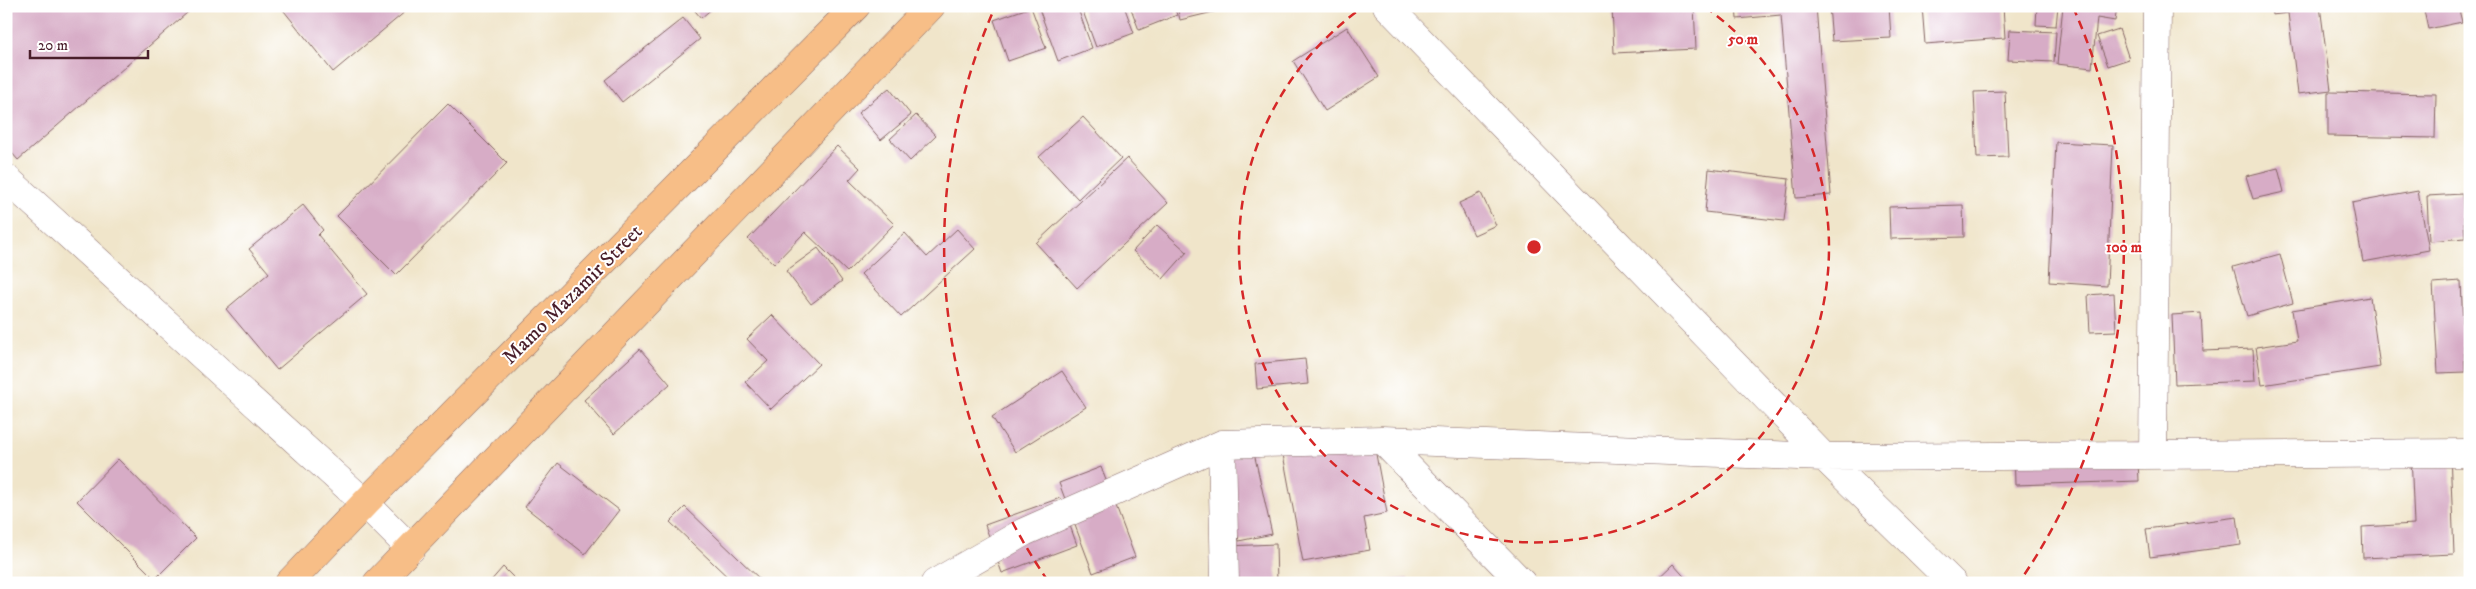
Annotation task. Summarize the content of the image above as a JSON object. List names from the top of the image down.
{
  "streets": {
    "main road": ["Mamo Mazamir Street"]
  },
  "scale_bar": "20 m",
  "rings": ["50 m", "100 m"]
}
